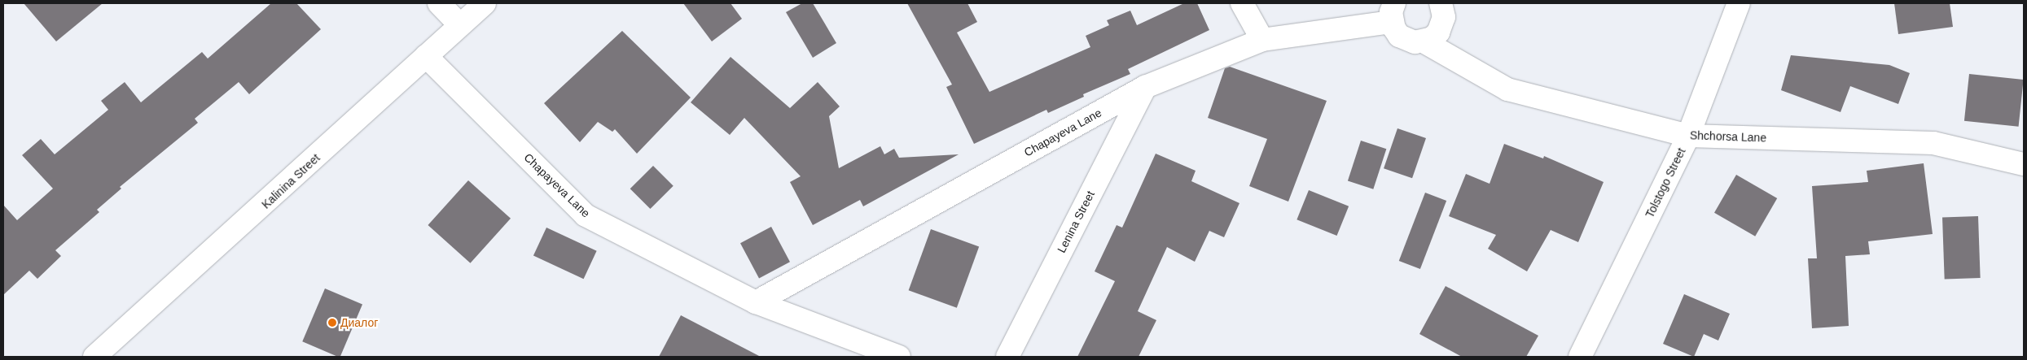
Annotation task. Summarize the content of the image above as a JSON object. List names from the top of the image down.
{
  "streets": {
    "street": [
      "Chapayeva Lane",
      "Shchorsa Lane",
      "Kalinina Street",
      "Tolstogo Street",
      "Lenina Street"
    ]
  },
  "crossings": [
    ["Chapayeva Lane", "Shchorsa Lane"],
    ["Chapayeva Lane", "Kalinina Street"],
    ["Chapayeva Lane", "Lenina Street"],
    ["Shchorsa Lane", "Tolstogo Street"]
  ],
  "places": ["Диалог"]
}
